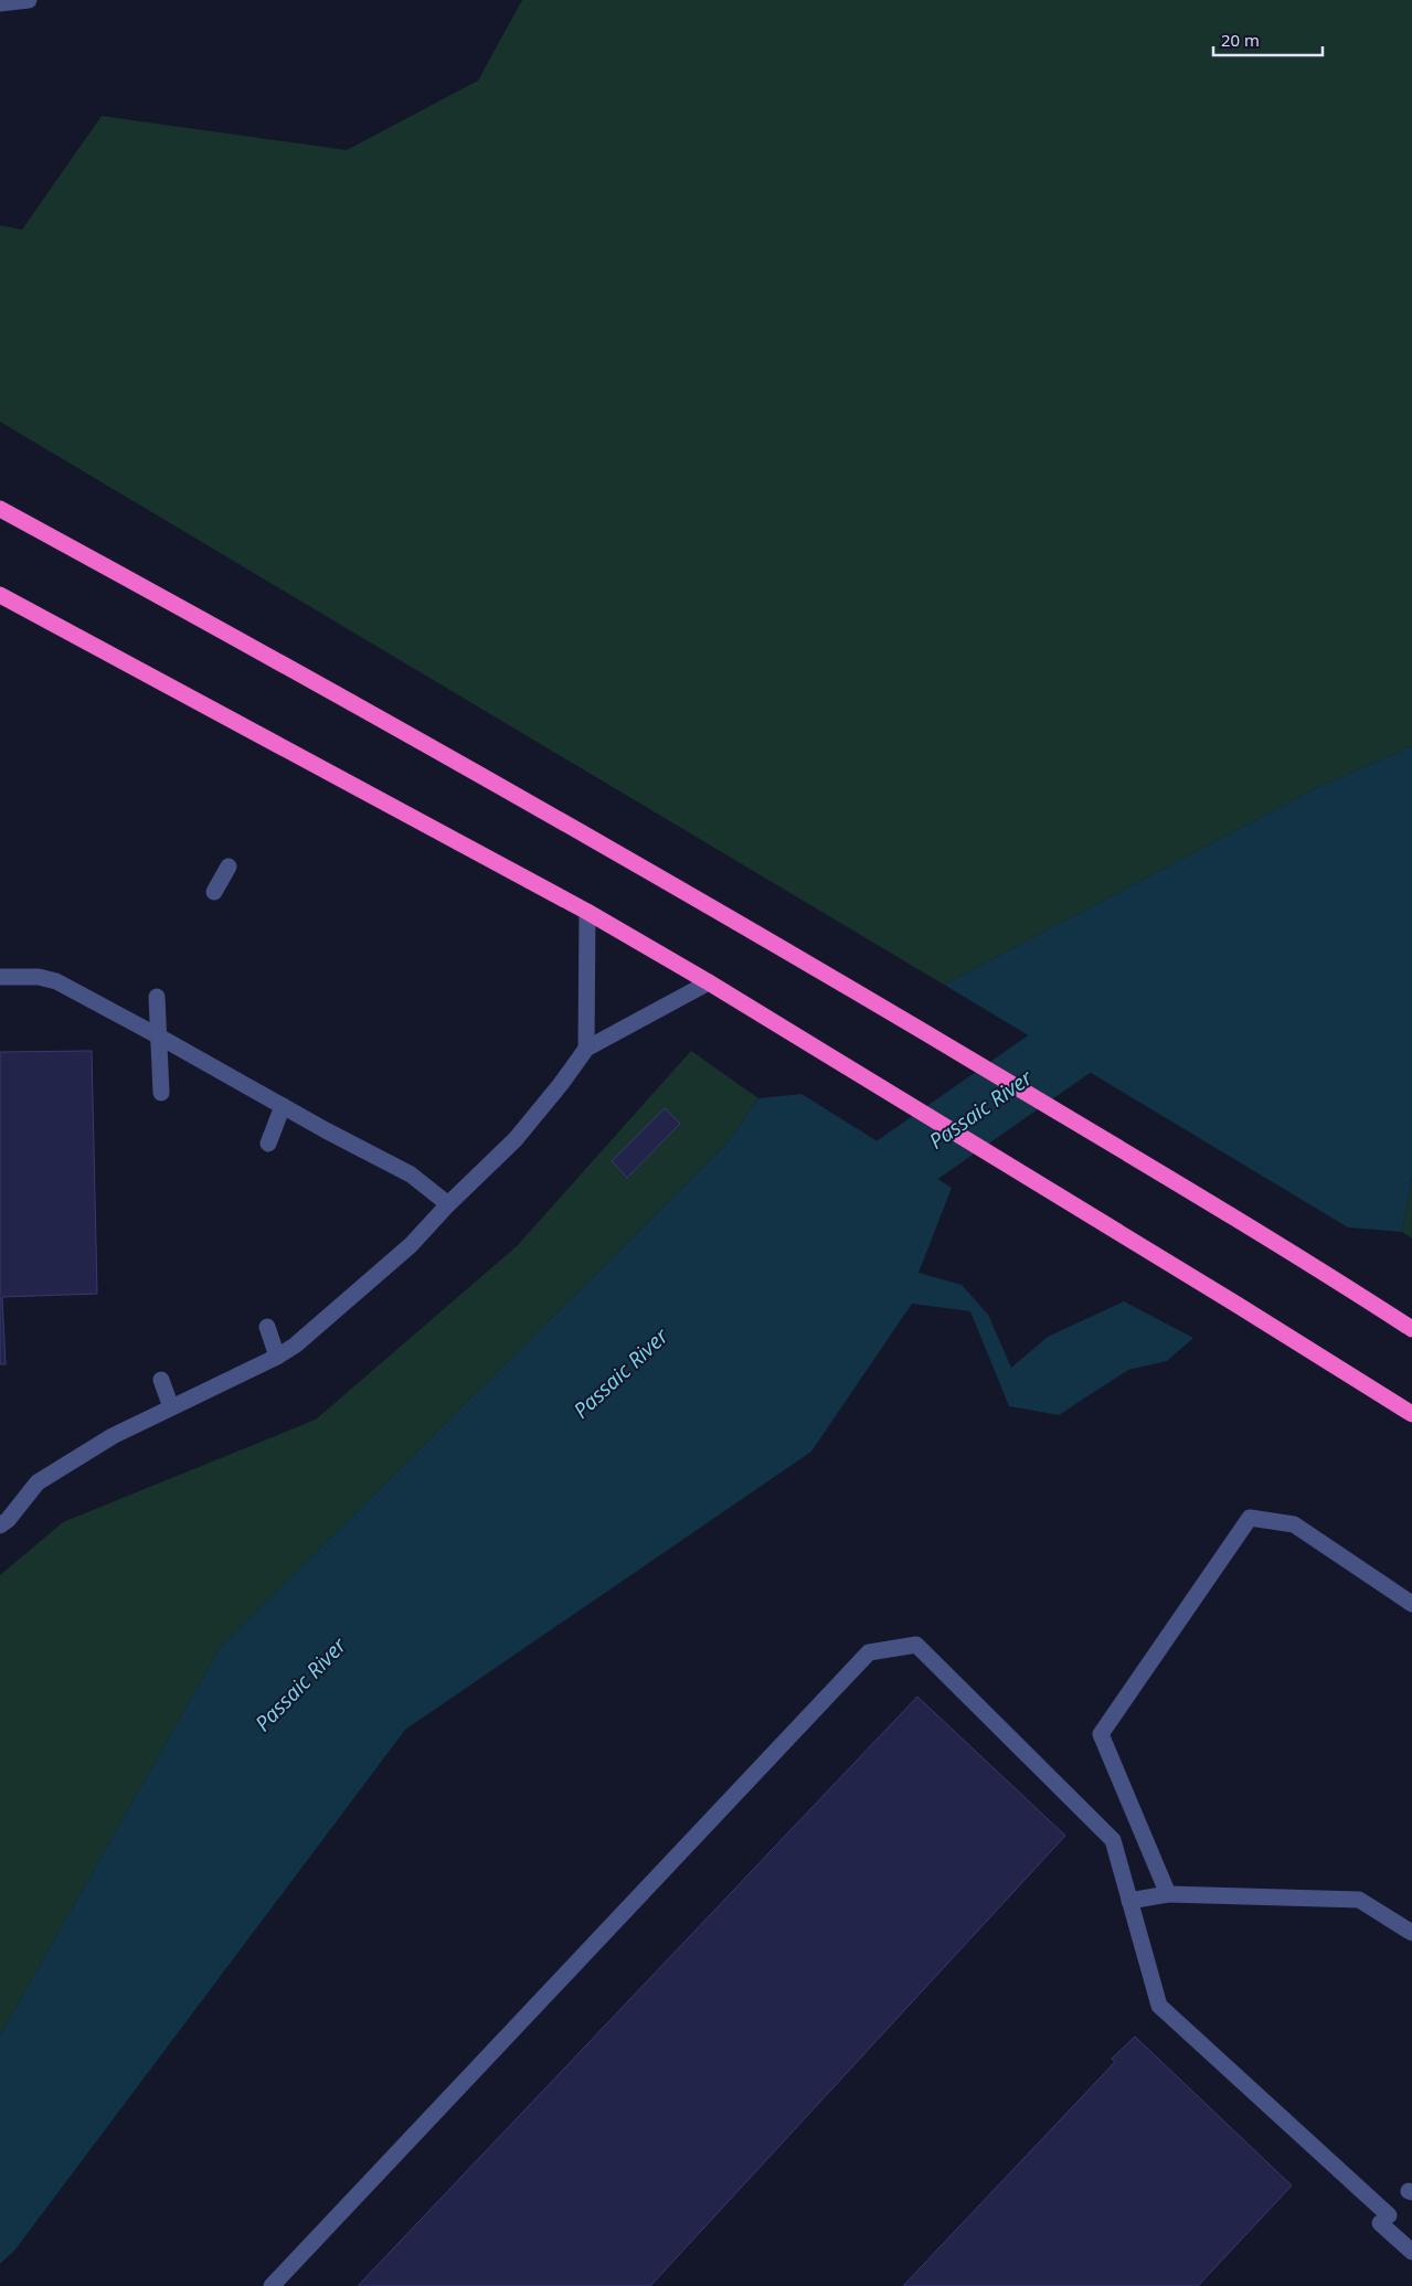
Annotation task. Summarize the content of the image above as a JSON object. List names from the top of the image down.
{
  "water": ["Passaic River"],
  "scale_bar": "20 m"
}
